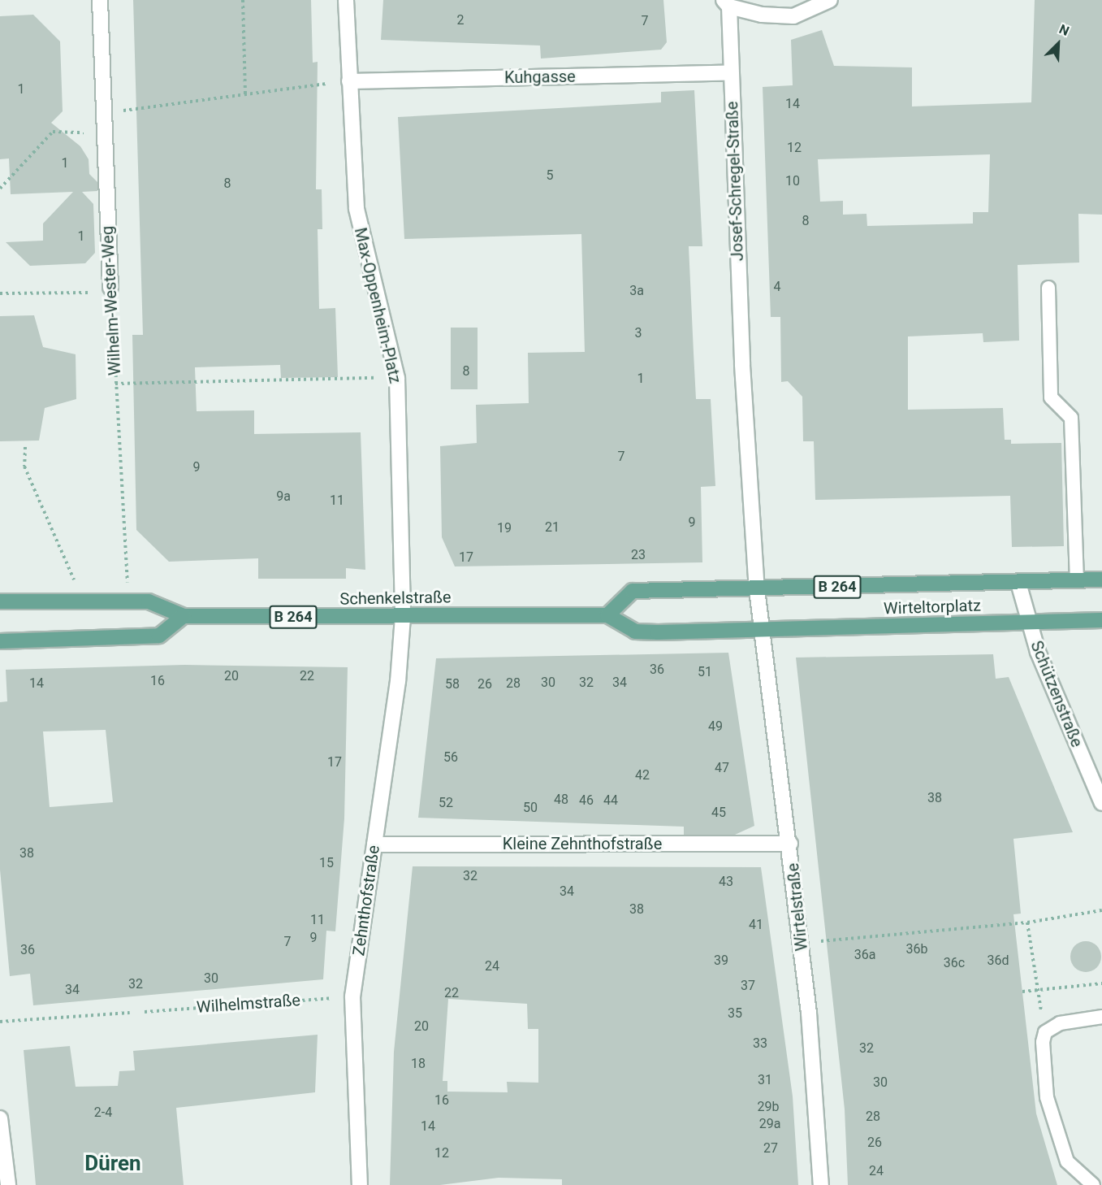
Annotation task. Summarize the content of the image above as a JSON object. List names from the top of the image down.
{
  "streets": {
    "main road": ["B 264", "Schenkelstraße", "Wirteltorplatz"],
    "street": [
      "Kuhgasse",
      "Josef-Schregel-Straße",
      "Wilhelm-Wester-Weg",
      "Max-Oppenheim-Platz",
      "Schützenstraße",
      "Kleine Zehnthofstraße",
      "Zehnthofstraße",
      "Wirtelstraße"
    ],
    "path": ["Wilhelmstraße"]
  },
  "crossings": [
    ["Kuhgasse", "Josef-Schregel-Straße"],
    ["Kuhgasse", "Max-Oppenheim-Platz"],
    ["Josef-Schregel-Straße", "B 264"],
    ["Josef-Schregel-Straße", "Wirteltorplatz"],
    ["Wilhelm-Wester-Weg", "Schenkelstraße"],
    ["Max-Oppenheim-Platz", "Schenkelstraße"],
    ["Max-Oppenheim-Platz", "Zehnthofstraße"],
    ["B 264", "Schenkelstraße"],
    ["B 264", "Wirteltorplatz"],
    ["B 264", "Schützenstraße"],
    ["Schenkelstraße", "Wirteltorplatz"],
    ["Schenkelstraße", "Zehnthofstraße"],
    ["Schenkelstraße", "Wirtelstraße"],
    ["Wirteltorplatz", "Schützenstraße"],
    ["Wirteltorplatz", "Wirtelstraße"],
    ["Kleine Zehnthofstraße", "Zehnthofstraße"],
    ["Kleine Zehnthofstraße", "Wirtelstraße"],
    ["Zehnthofstraße", "Wilhelmstraße"]
  ],
  "districts": ["Düren"],
  "house_numbers": [
    "2",
    "7",
    "1",
    "14",
    "12",
    "1",
    "5",
    "10",
    "8",
    "8",
    "1",
    "4",
    "3a",
    "3",
    "8",
    "1",
    "7",
    "9",
    "9a",
    "11",
    "9",
    "21",
    "19",
    "23",
    "17",
    "36",
    "51",
    "20",
    "22",
    "16",
    "30",
    "32",
    "34",
    "14",
    "28",
    "58",
    "26",
    "49",
    "56",
    "17",
    "47",
    "42",
    "38",
    "48",
    "46",
    "44",
    "52",
    "50",
    "45",
    "38",
    "15",
    "32",
    "43",
    "34",
    "38",
    "11",
    "41",
    "9",
    "7",
    "36b",
    "36",
    "36a",
    "39",
    "36d",
    "36c",
    "24",
    "30",
    "32",
    "37",
    "34",
    "22",
    "35",
    "20",
    "33",
    "32",
    "18",
    "31",
    "30",
    "16",
    "29b",
    "2-4",
    "28",
    "29a",
    "14",
    "26",
    "27",
    "12",
    "24"
  ],
  "north": "top right"
}
